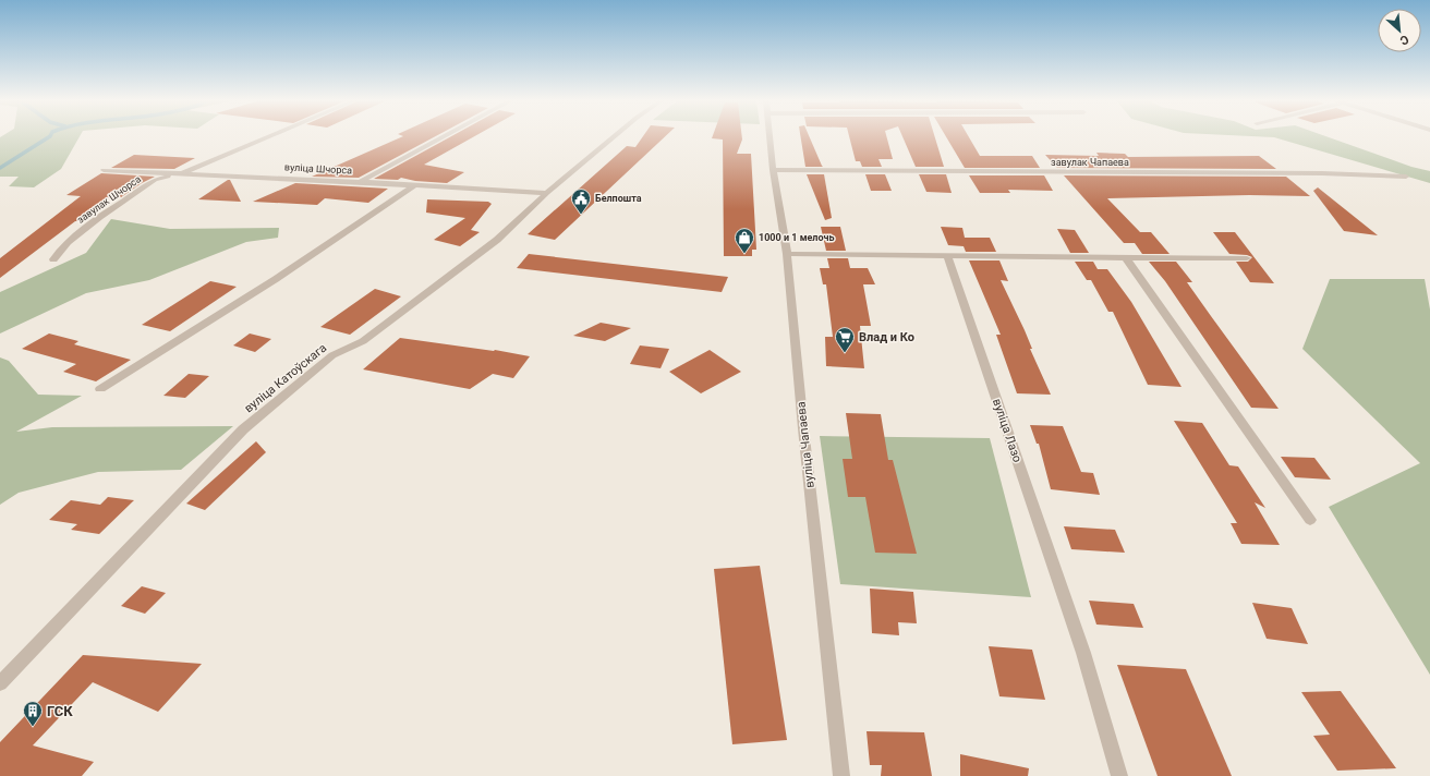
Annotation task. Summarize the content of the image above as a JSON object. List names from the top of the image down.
{
  "streets": {
    "street": [
      "завулак Чапаева",
      "вуліца Шчорса",
      "завулак Шчорса",
      "вуліца Катоўскага",
      "вуліца Лазо",
      "вуліца Чапаева"
    ]
  },
  "crossings": [
    ["завулак Чапаева", "вуліца Чапаева"],
    ["вуліца Шчорса", "завулак Шчорса"]
  ],
  "places": {
    "public building": ["Белпошта"],
    "shop": ["1000 и 1 мелочь"],
    "supermarket": ["Влад и Ко"],
    "building": ["ГСК"]
  },
  "north": "bottom right"
}
